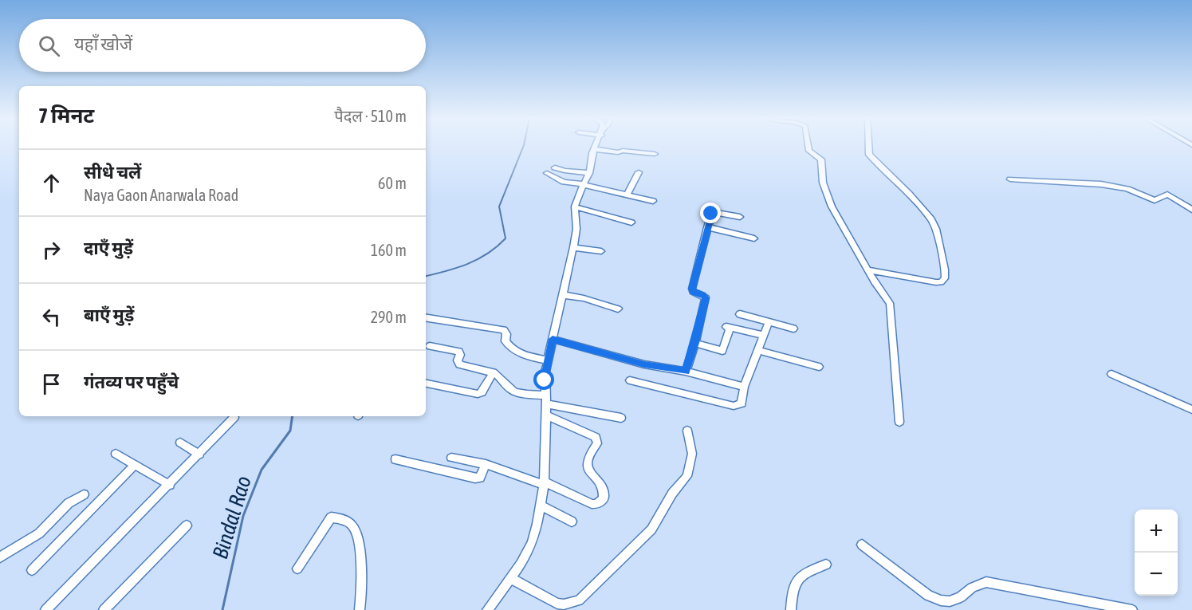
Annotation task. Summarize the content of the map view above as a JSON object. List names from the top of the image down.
{
  "water": ["Bindal Rao"],
  "page": {
    "search": "यहाँ खोजें",
    "heading": ["7 मिनट", "पैदल · 510 m"],
    "list": [
      ["सीधे चलें", "Naya Gaon Anarwala Road", "60 m"],
      ["दाएँ मुड़ें", "160 m"],
      ["बाएँ मुड़ें", "290 m"],
      "गंतव्य पर पहुँचे"
    ],
    "map_buttons": ["+", "−"]
  }
}
